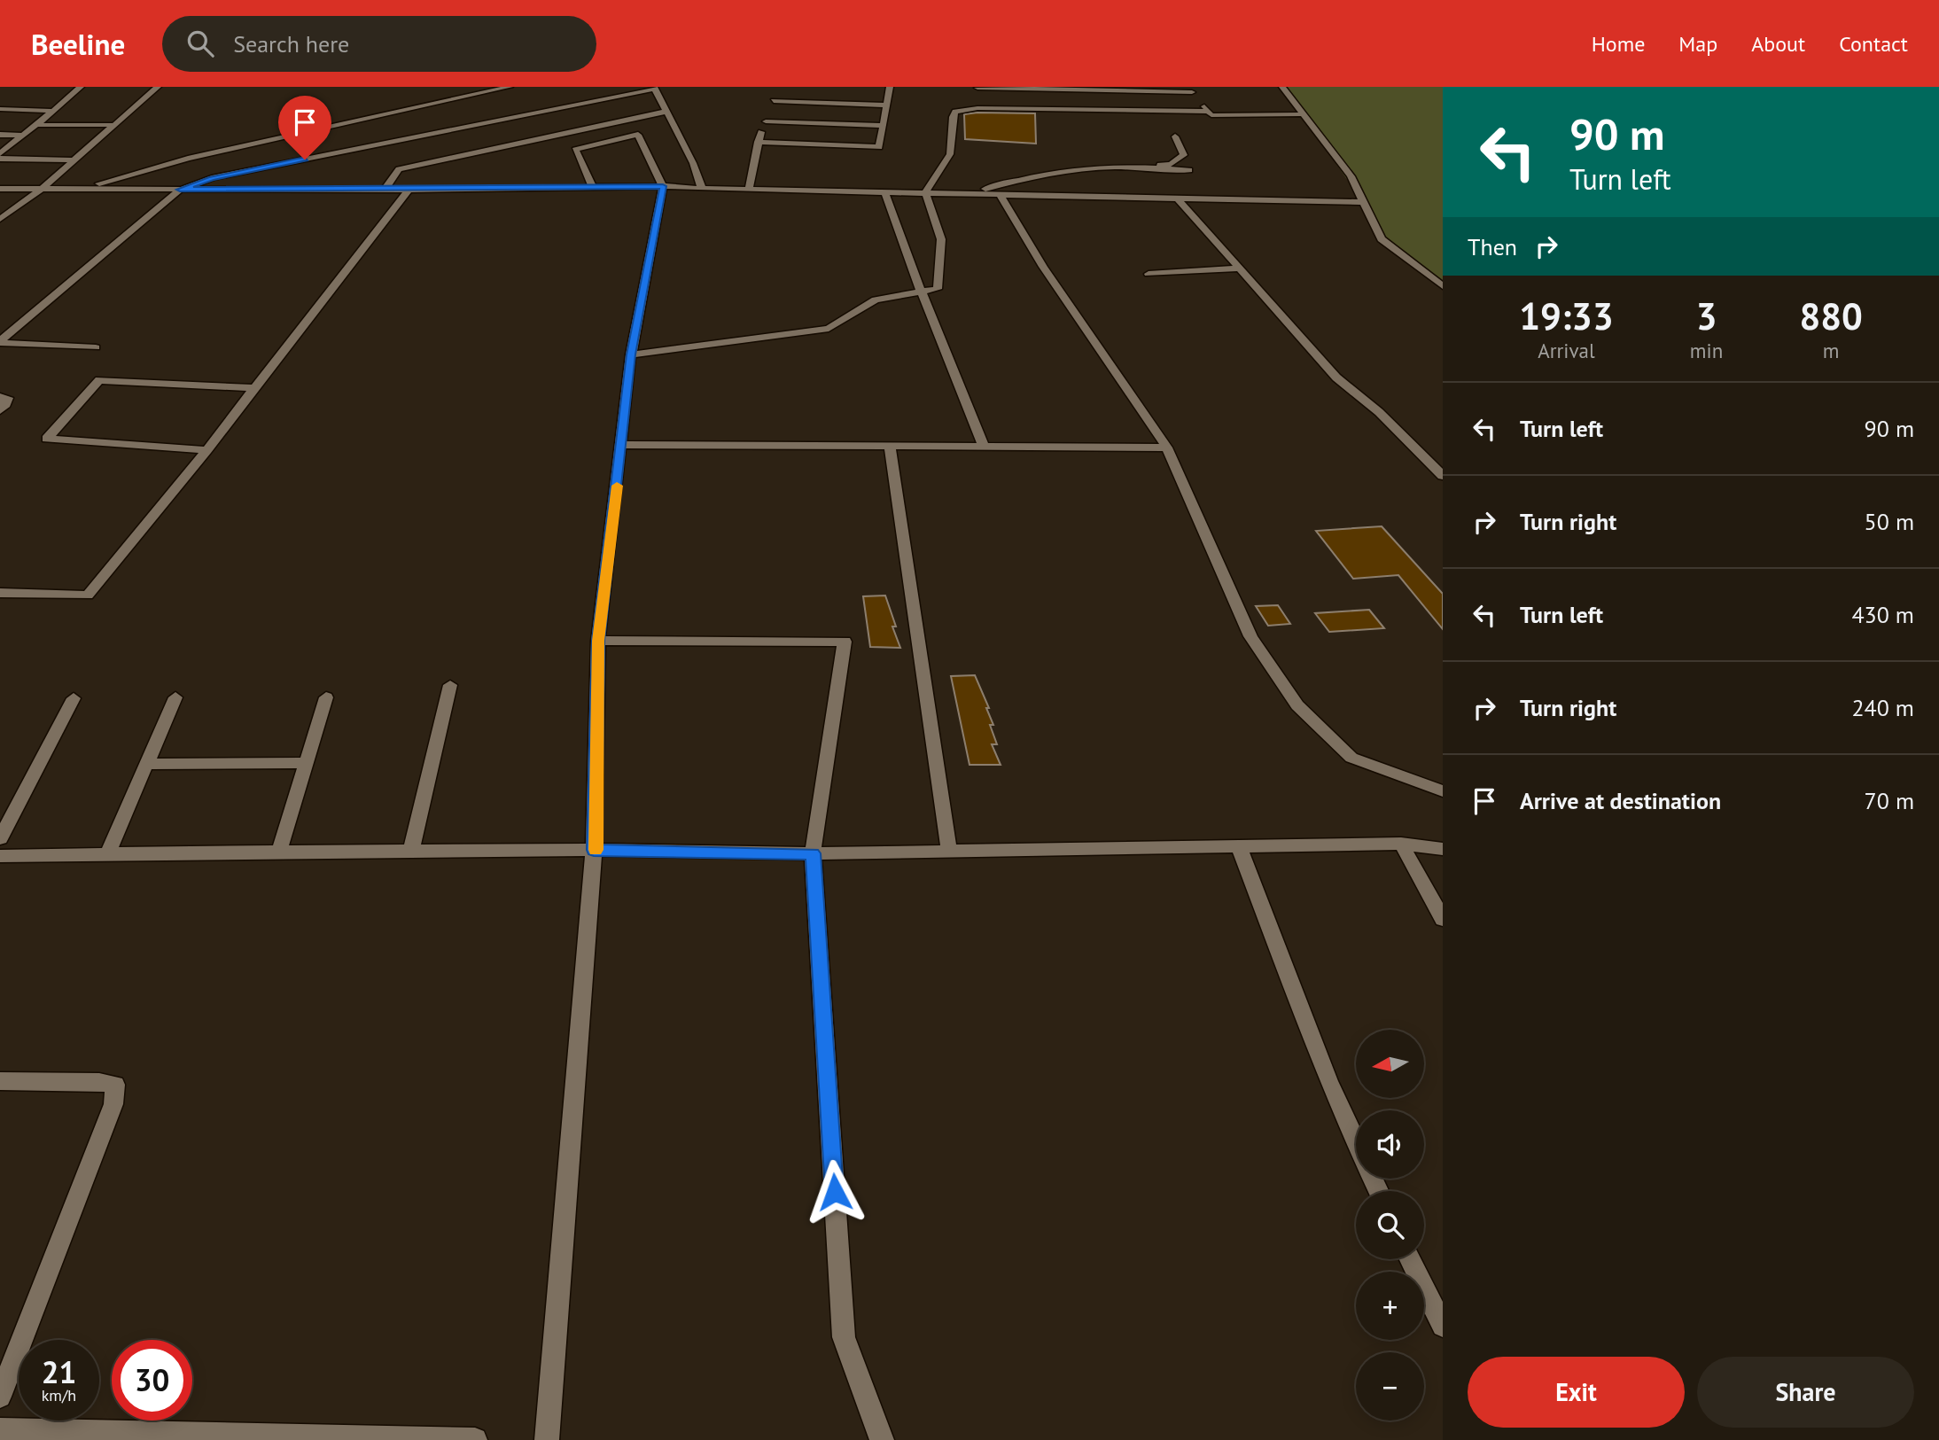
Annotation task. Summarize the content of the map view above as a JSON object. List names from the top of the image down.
{
  "north": "left",
  "page": {
    "header": "Beeline",
    "search": "Search here",
    "nav": [
      "Home",
      "Map",
      "About",
      "Contact"
    ],
    "turn": ["90 m", "Turn left"],
    "then": "Then",
    "eta": [
      "19:33",
      "Arrival",
      "3",
      "min",
      "880",
      "m"
    ],
    "list": [
      {
        "name": "Turn left",
        "value": "90 m"
      },
      {
        "name": "Turn right",
        "value": "50 m"
      },
      {
        "name": "Turn left",
        "value": "430 m"
      },
      {
        "name": "Turn right",
        "value": "240 m"
      },
      {
        "name": "Arrive at destination",
        "value": "70 m"
      }
    ],
    "map_buttons": ["+", "−"],
    "speed": "21 km/h",
    "limit": "30",
    "buttons": ["Exit", "Share"]
  }
}
